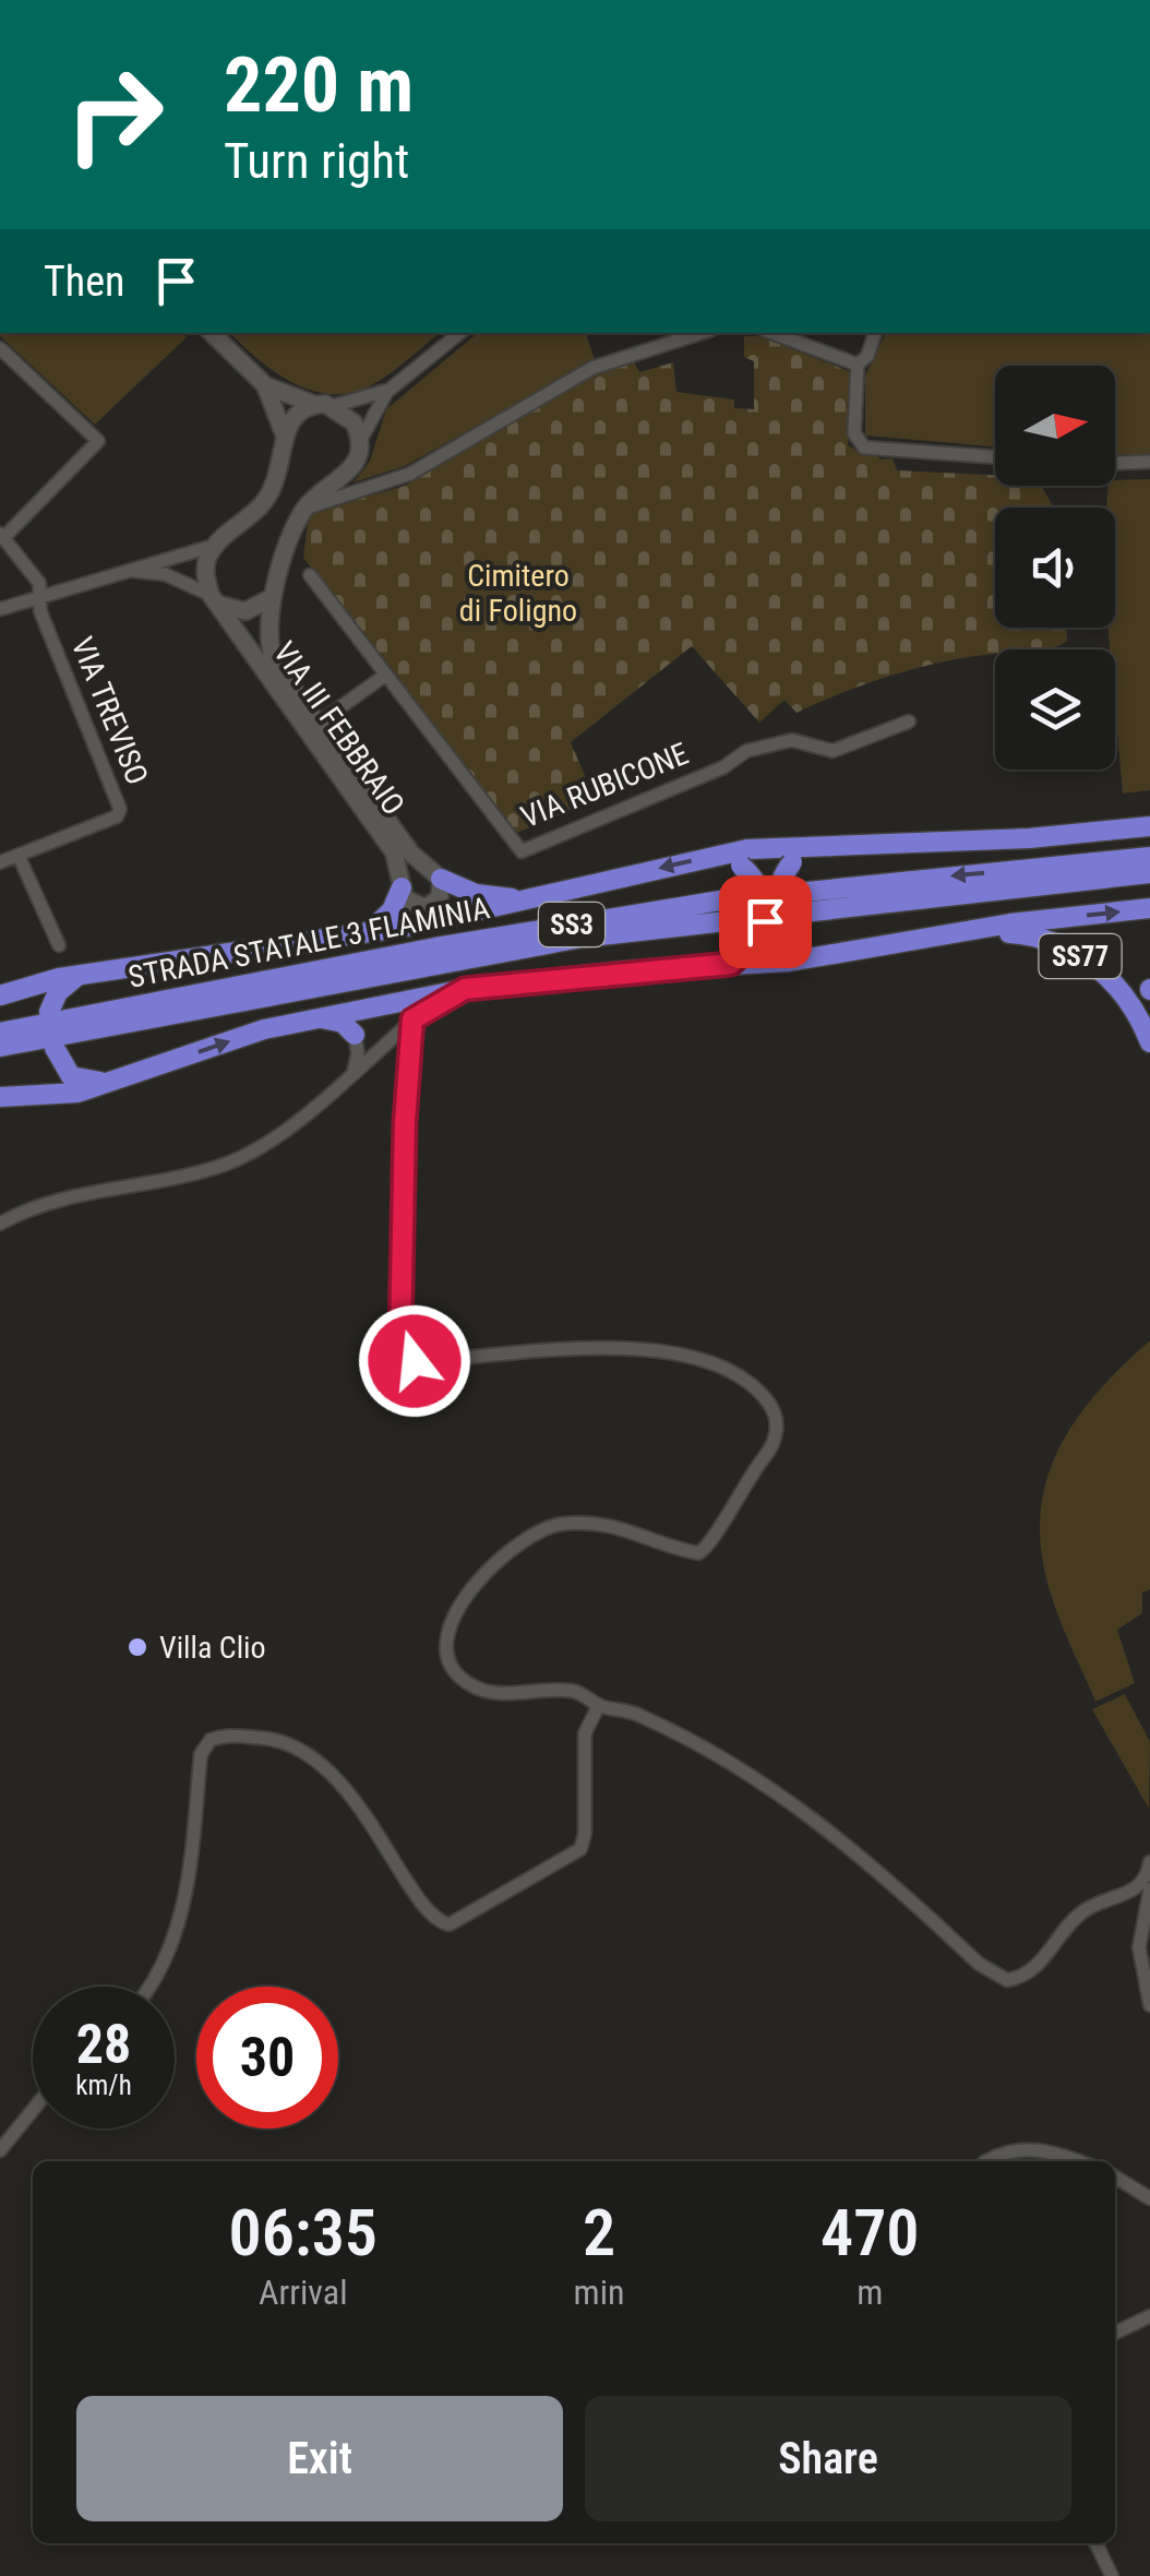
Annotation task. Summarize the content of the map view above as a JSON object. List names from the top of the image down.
{
  "streets": {
    "highway": ["SS3", "STRADA STATALE 3 FLAMINIA", "SS77"],
    "main road": ["VIA III FEBBRAIO"],
    "street": ["VIA TREVISO", "VIA RUBICONE"]
  },
  "parks": ["Cimitero di Foligno"],
  "places": ["Villa Clio"],
  "north": "right",
  "page": {
    "turn": ["220 m", "Turn right"],
    "then": "Then",
    "speed": "28 km/h",
    "limit": "30",
    "eta": [
      "06:35",
      "Arrival",
      "2",
      "min",
      "470",
      "m"
    ],
    "buttons": ["Exit", "Share"]
  }
}
